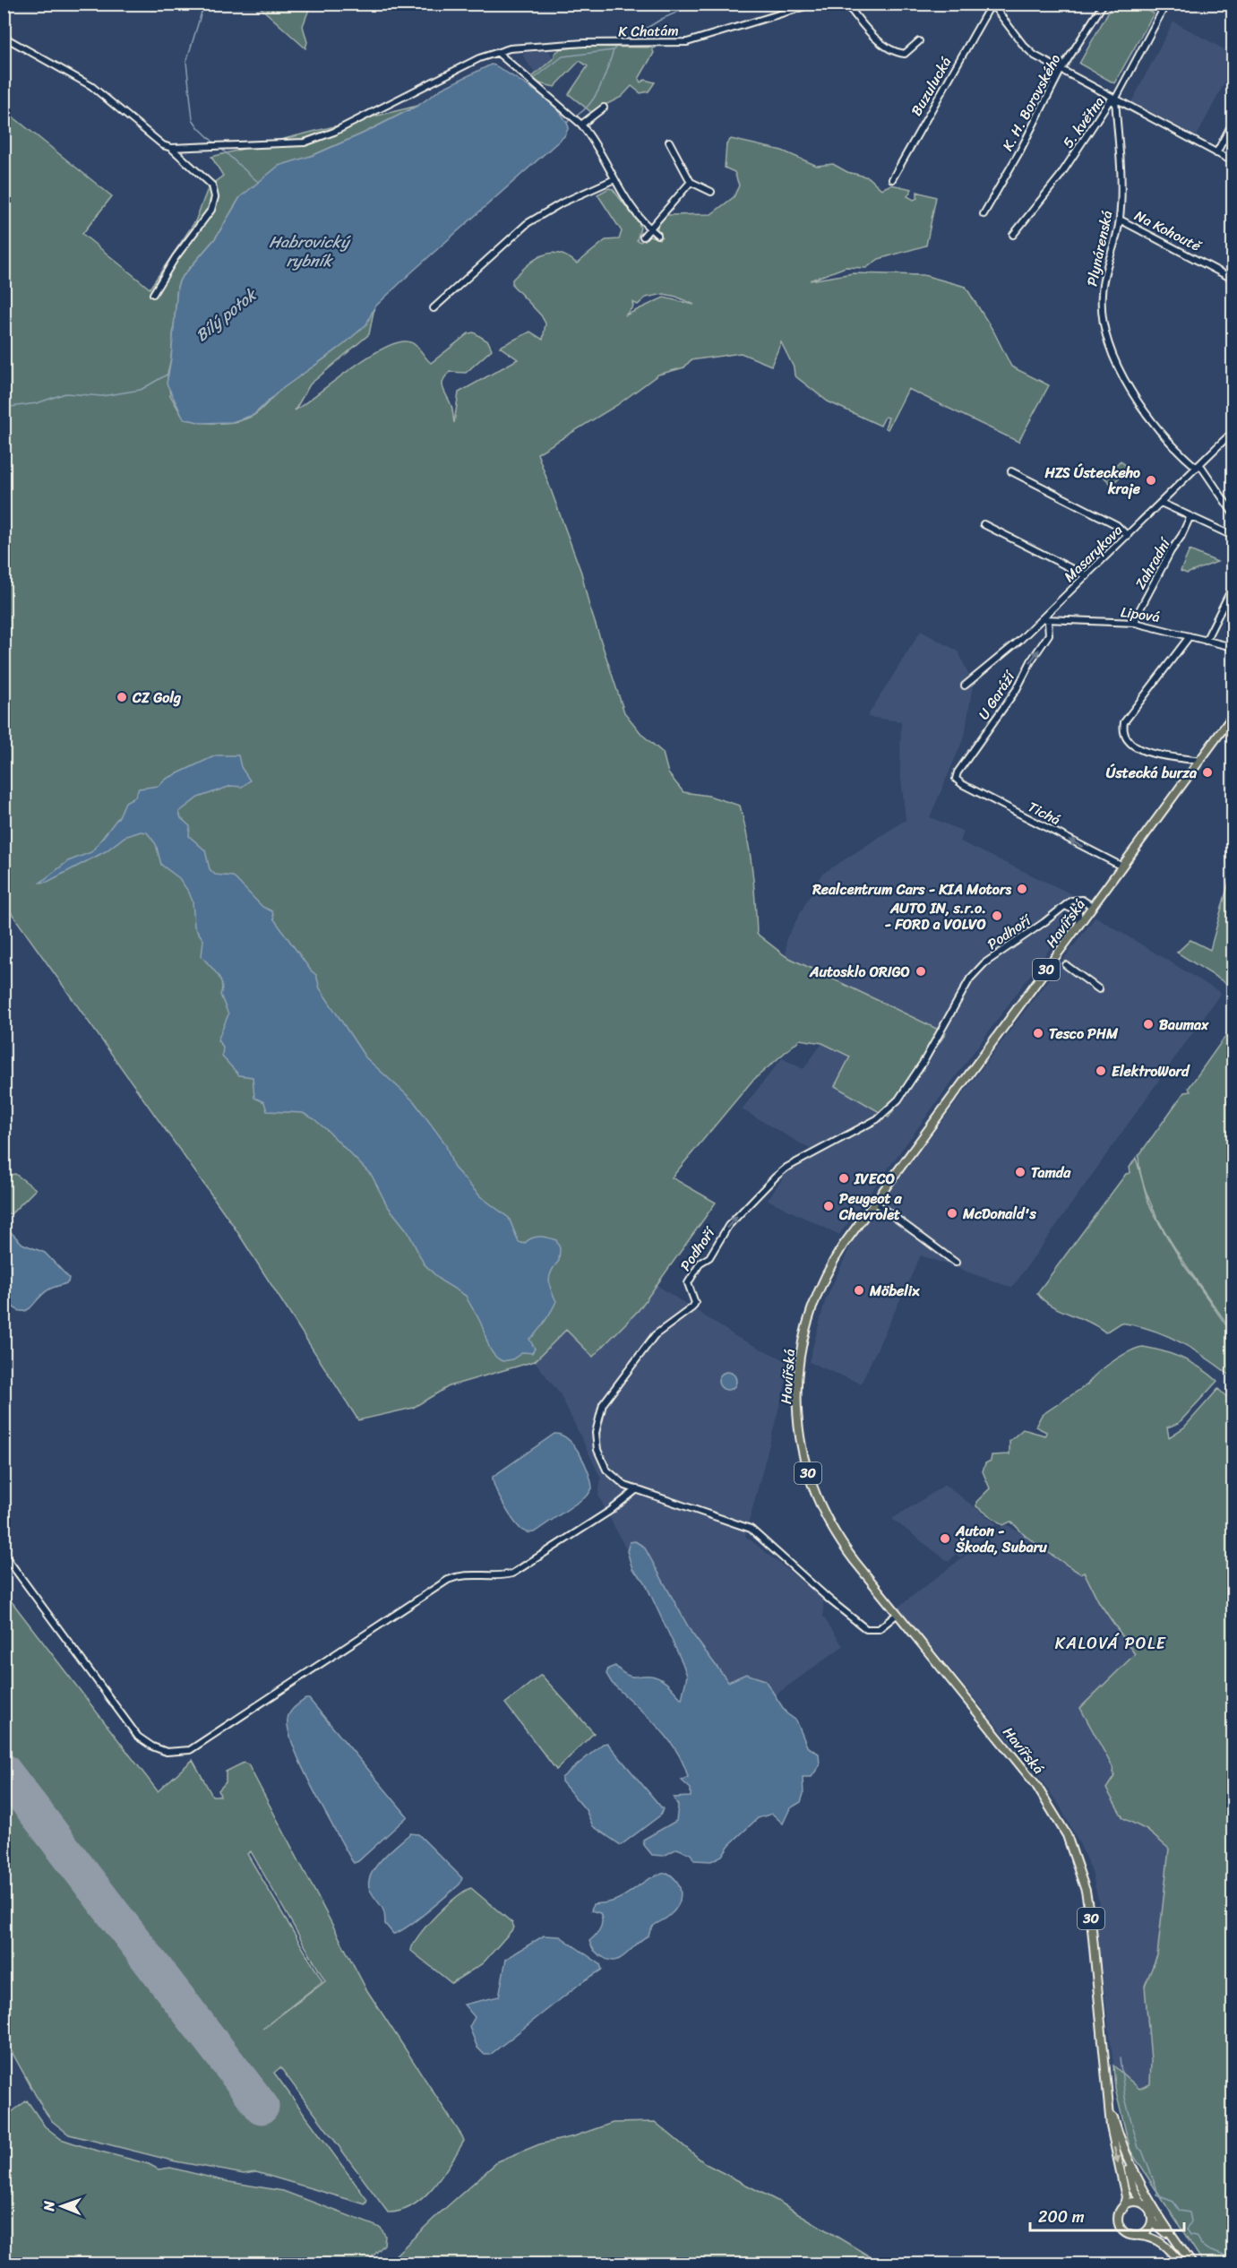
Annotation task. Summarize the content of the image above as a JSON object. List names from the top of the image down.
{
  "streets": {
    "main road": ["Havířská", "30"],
    "street": [
      "K Chatám",
      "Buzulucká",
      "K. H. Borovského",
      "5. května",
      "Na Kohoutě",
      "Plynárenská",
      "Masarykova",
      "Zahradní",
      "Lipová",
      "U Garáží",
      "Tichá",
      "Podhoří"
    ]
  },
  "crossings": [
    ["Buzulucká", "5. května"],
    ["K. H. Borovského", "5. května"],
    ["5. května", "Plynárenská"],
    ["Na Kohoutě", "Plynárenská"],
    ["Plynárenská", "Masarykova"],
    ["Masarykova", "Lipová"],
    ["Masarykova", "U Garáží"],
    ["Zahradní", "Lipová"],
    ["Lipová", "U Garáží"],
    ["U Garáží", "Tichá"],
    ["Tichá", "Havířská"],
    ["Havířská", "Podhoří"]
  ],
  "one_way": ["U Garáží", "Tichá", "Podhoří"],
  "districts": ["KALOVÁ POLE"],
  "water": ["Habrovický rybník", "Bílý potok"],
  "places": [
    "HZS Ústeckeho kraje",
    "CZ Golg",
    "Ústecká burza",
    "Realcentrum Cars - KIA Motors",
    "AUTO IN, s.r.o. - FORD a VOLVO",
    "Autosklo ORIGO",
    "Baumax",
    "Tesco PHM",
    "ElektroWord",
    "Tamda",
    "IVECO",
    "Peugeot a Chevrolet",
    "McDonald's",
    "Möbelix",
    "Auton - Škoda, Subaru"
  ],
  "scale_bar": "200 m",
  "north": "left"
}
